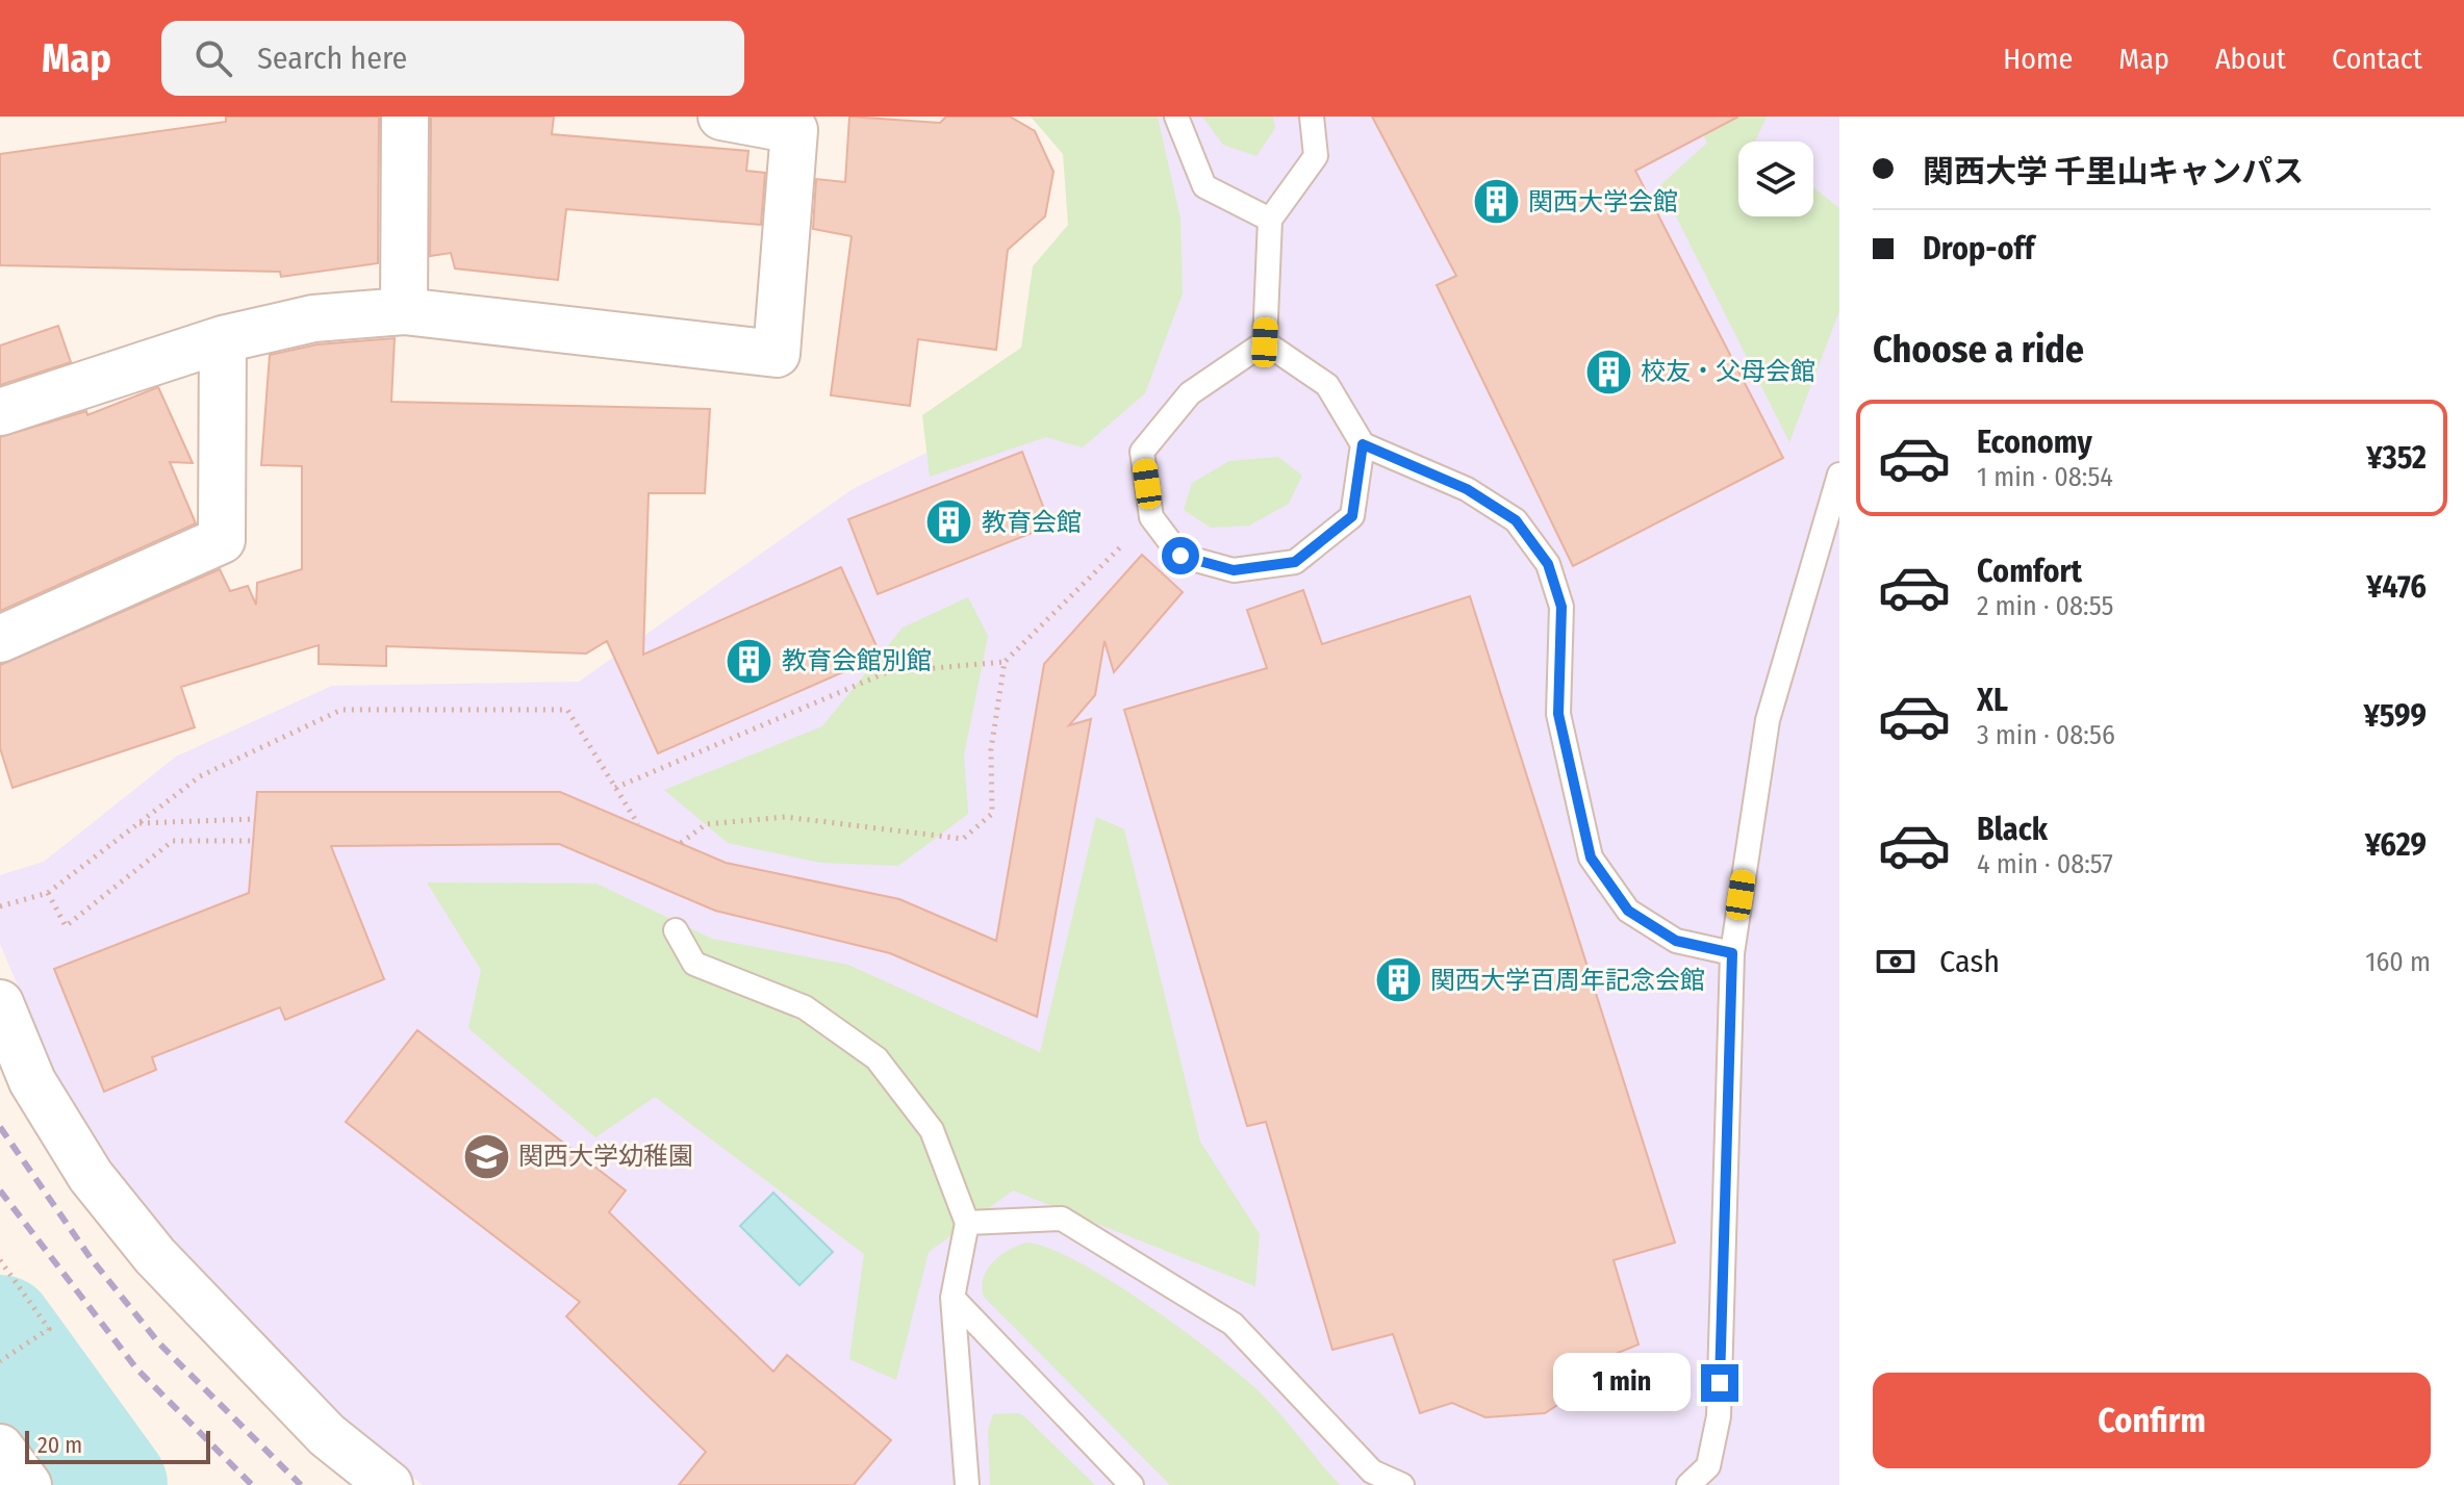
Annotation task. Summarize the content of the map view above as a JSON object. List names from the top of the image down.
{
  "places": {
    "building": [
      "関西大学会館",
      "校友・父母会館",
      "教育会館",
      "教育会館別館",
      "関西大学百周年記念会館"
    ],
    "school or university": ["関西大学幼稚園"]
  },
  "scale_bar": "20 m",
  "page": {
    "header": "Map",
    "search": "Search here",
    "nav": [
      "Home",
      "Map",
      "About",
      "Contact"
    ],
    "banner": ["関西大学 千里山キャンパス", "Drop-off"],
    "heading": "Choose a ride",
    "list": [
      {
        "name": "Economy",
        "note": "1 min · 08:54",
        "value": "¥352"
      },
      {
        "name": "Comfort",
        "note": "2 min · 08:55",
        "value": "¥476"
      },
      {
        "name": "XL",
        "note": "3 min · 08:56",
        "value": "¥599"
      },
      {
        "name": "Black",
        "note": "4 min · 08:57",
        "value": "¥629"
      }
    ],
    "pay": ["Cash", "160 m"],
    "bubble": "1 min",
    "buttons": "Confirm",
    "scale": "20 m"
  }
}
